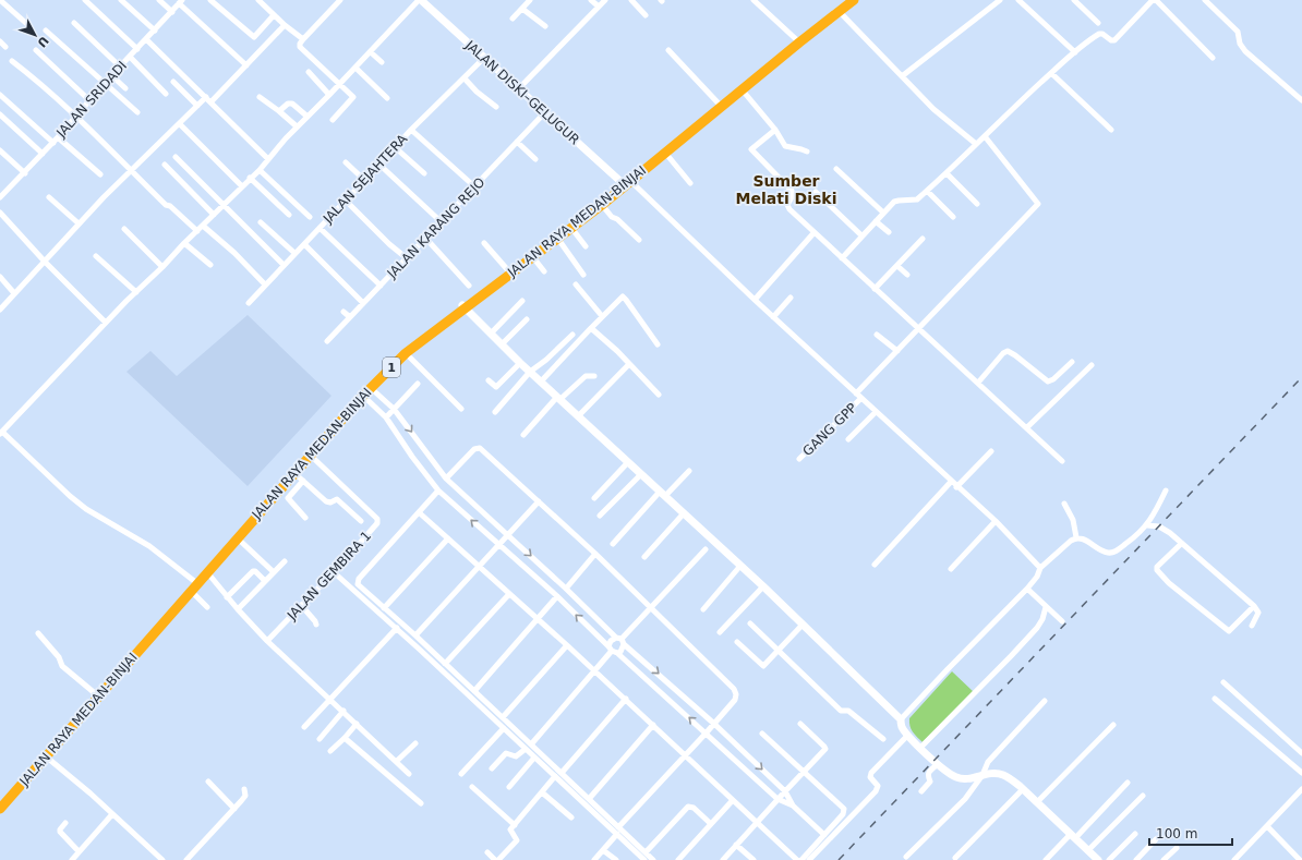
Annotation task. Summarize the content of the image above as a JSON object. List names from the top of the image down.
{
  "streets": {
    "highway": ["JALAN RAYA MEDAN-BINJAI", "1"],
    "main road": ["JALAN DISKI–GELUGUR"],
    "street": [
      "JALAN SRIDADI",
      "JALAN SEJAHTERA",
      "JALAN KARANG REJO",
      "GANG GPP",
      "JALAN GEMBIRA 1"
    ]
  },
  "crossings": [
    ["JALAN DISKI–GELUGUR", "JALAN SEJAHTERA"],
    ["JALAN DISKI–GELUGUR", "JALAN RAYA MEDAN-BINJAI"],
    ["JALAN DISKI–GELUGUR", "JALAN KARANG REJO"],
    ["JALAN RAYA MEDAN-BINJAI", "JALAN GEMBIRA 1"]
  ],
  "districts": ["Sumber Melati Diski"],
  "scale_bar": "100 m",
  "north": "bottom right"
}
